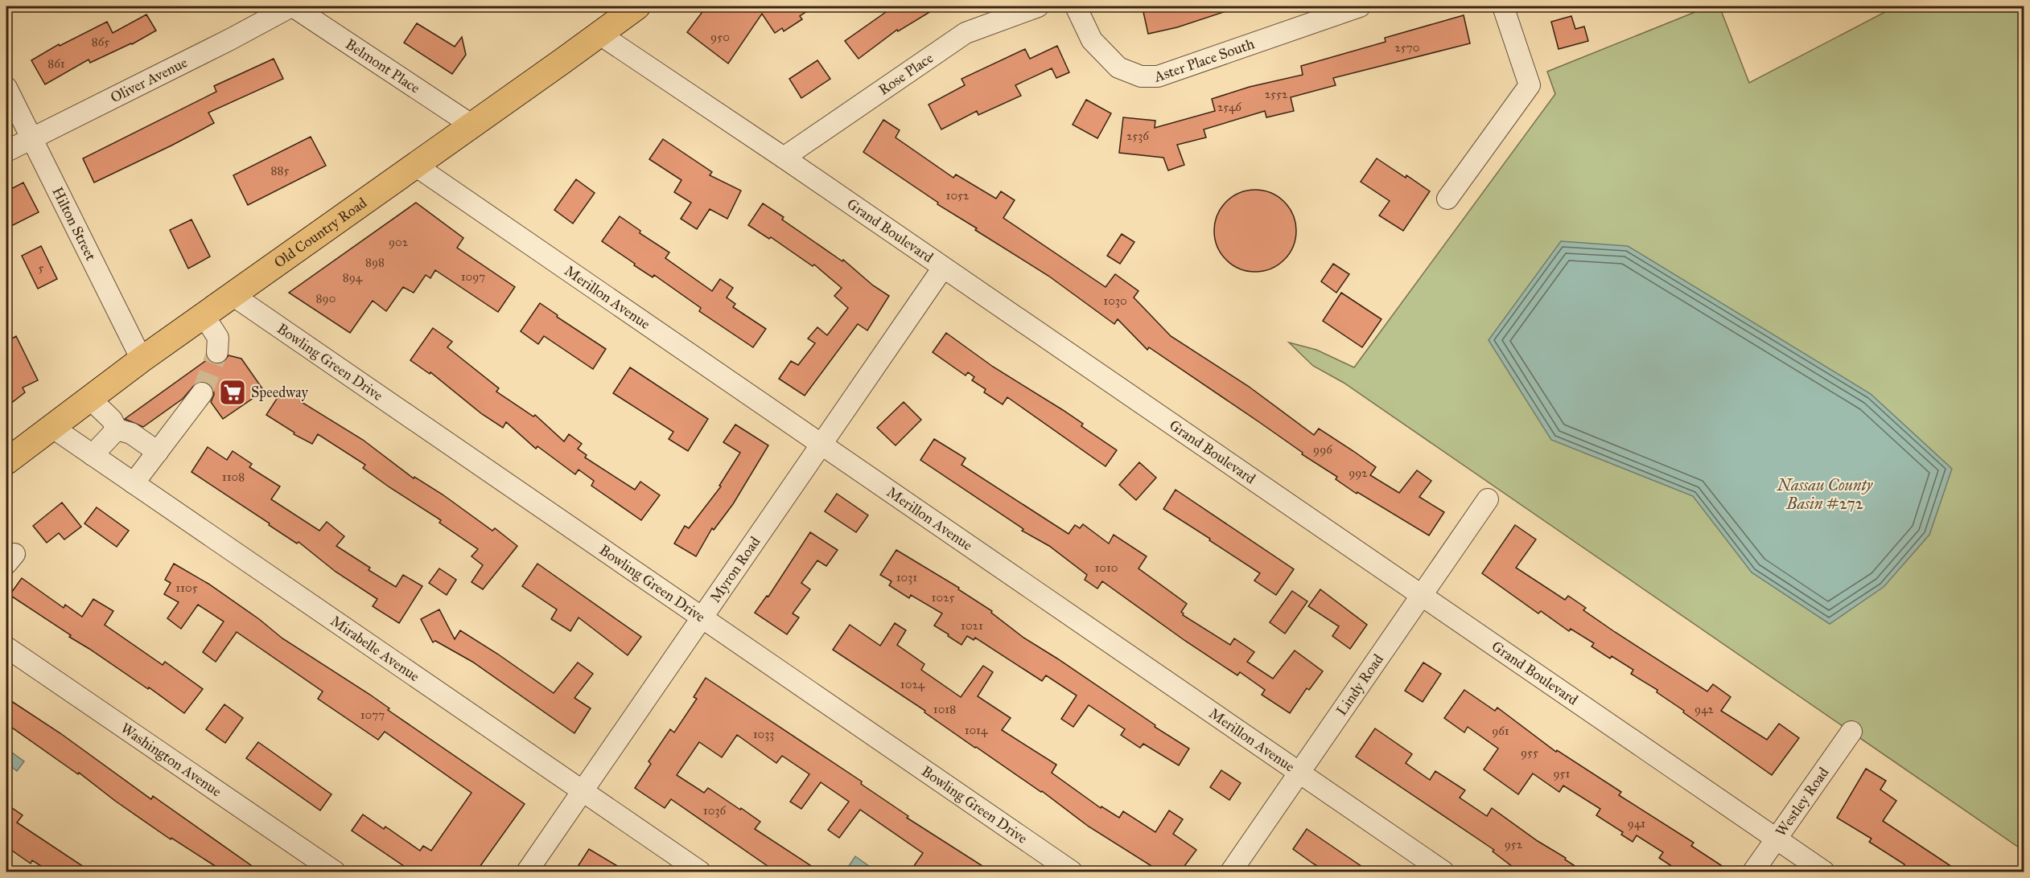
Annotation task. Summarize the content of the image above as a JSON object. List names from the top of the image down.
{
  "streets": {
    "main road": ["Old Country Road"],
    "street": [
      "Aster Place South",
      "Belmont Place",
      "Rose Place",
      "Oliver Avenue",
      "Hilton Street",
      "Grand Boulevard",
      "Merillon Avenue",
      "Bowling Green Drive",
      "Myron Road",
      "Mirabelle Avenue",
      "Lindy Road",
      "Washington Avenue",
      "Westley Road"
    ]
  },
  "crossings": [
    ["Belmont Place", "Oliver Avenue"],
    ["Belmont Place", "Old Country Road"],
    ["Rose Place", "Grand Boulevard"],
    ["Oliver Avenue", "Hilton Street"],
    ["Hilton Street", "Old Country Road"],
    ["Grand Boulevard", "Old Country Road"],
    ["Grand Boulevard", "Myron Road"],
    ["Grand Boulevard", "Lindy Road"],
    ["Grand Boulevard", "Westley Road"],
    ["Old Country Road", "Merillon Avenue"],
    ["Old Country Road", "Bowling Green Drive"],
    ["Old Country Road", "Mirabelle Avenue"],
    ["Merillon Avenue", "Myron Road"],
    ["Merillon Avenue", "Lindy Road"],
    ["Bowling Green Drive", "Myron Road"],
    ["Myron Road", "Mirabelle Avenue"]
  ],
  "water": ["Nassau County Basin #272"],
  "places": {
    "supermarket": ["Speedway"]
  },
  "house_numbers": [
    "950",
    "865",
    "2570",
    "861",
    "2552",
    "2546",
    "2536",
    "885",
    "1052",
    "902",
    "898",
    "5",
    "1097",
    "894",
    "890",
    "1030",
    "996",
    "992",
    "1108",
    "1010",
    "1031",
    "1105",
    "1025",
    "1021",
    "1024",
    "1018",
    "942",
    "1077",
    "1014",
    "961",
    "1033",
    "955",
    "951",
    "1036",
    "941",
    "952"
  ]
}
